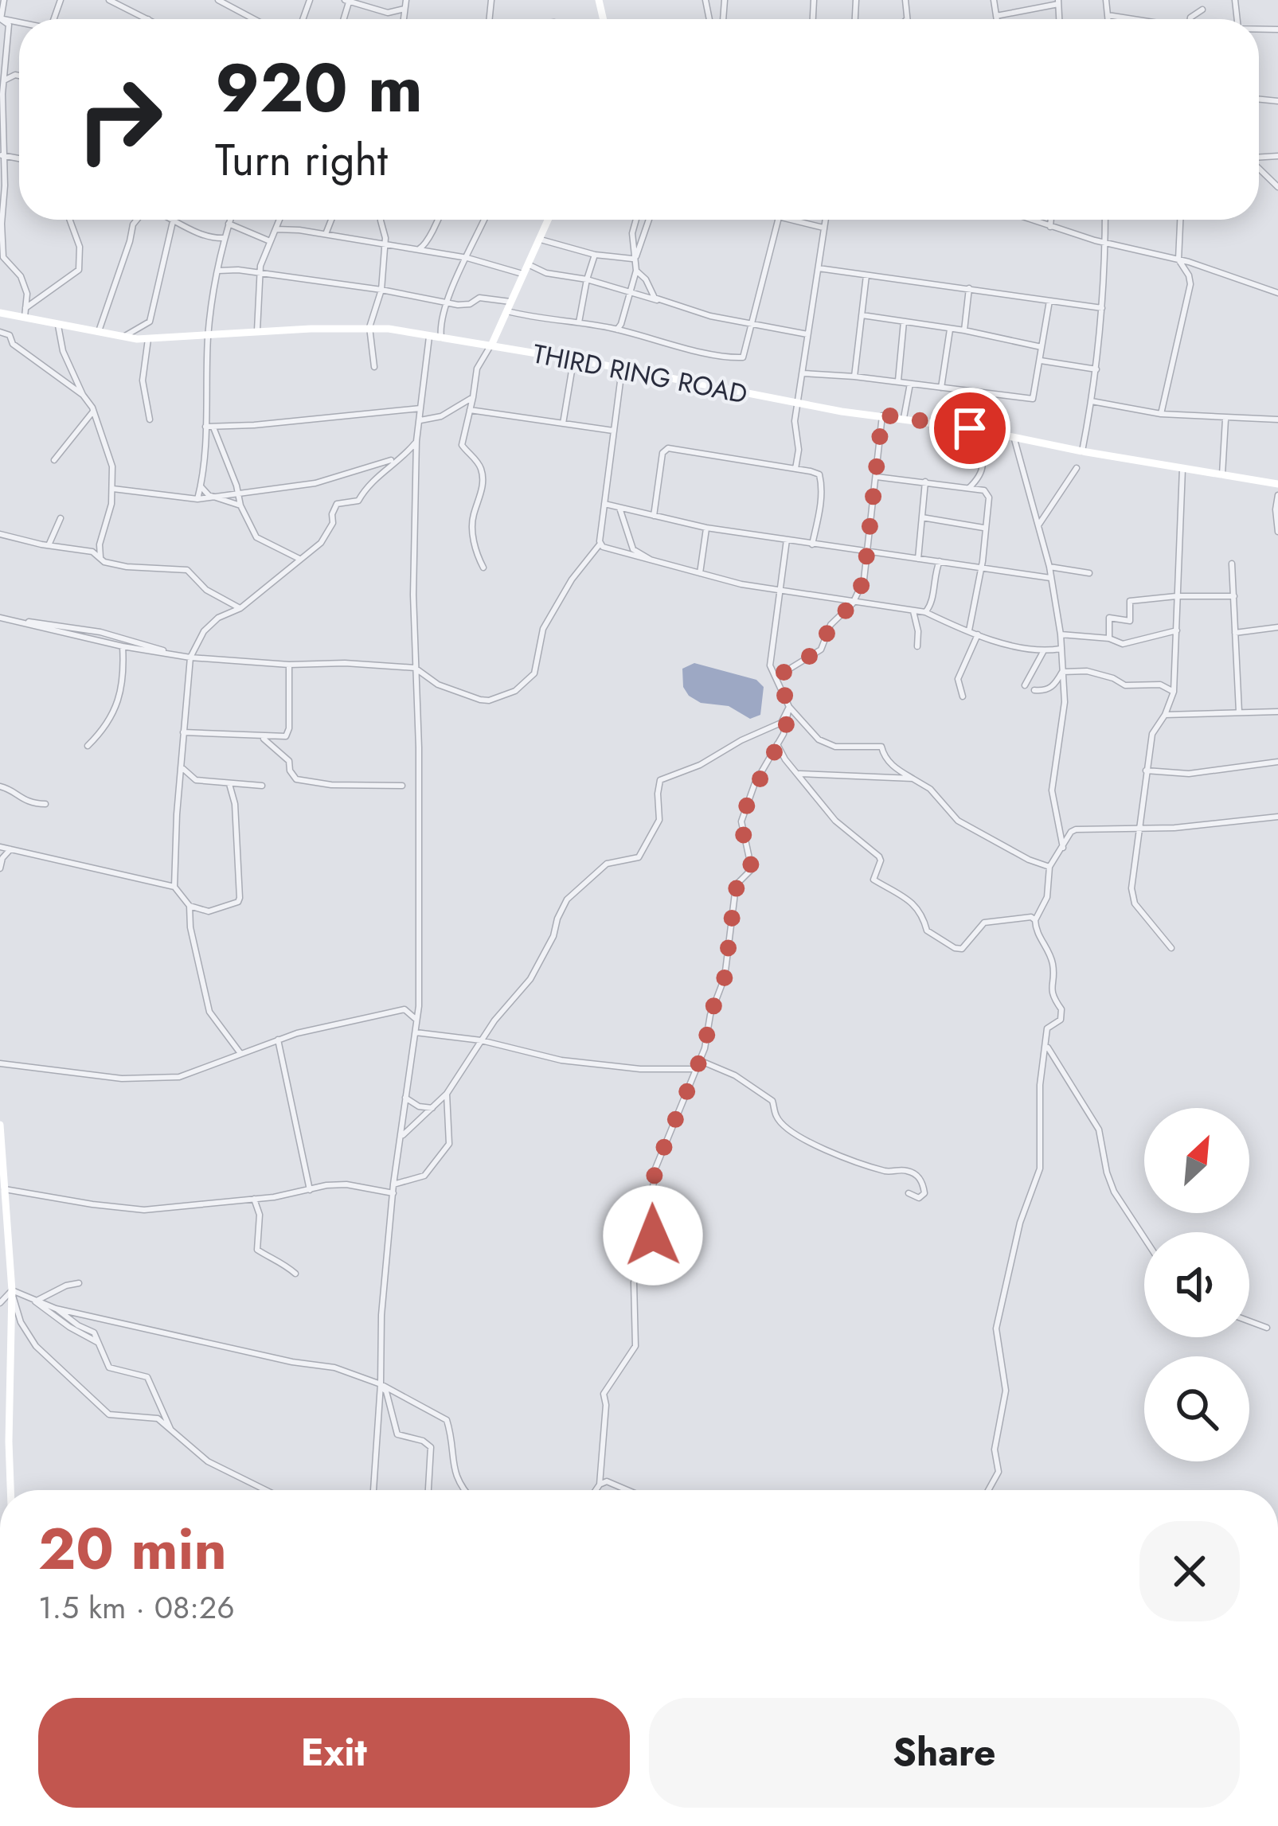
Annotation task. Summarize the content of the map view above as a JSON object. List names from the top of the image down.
{
  "streets": {
    "street": ["THIRD RING ROAD"]
  },
  "north": "top right",
  "page": {
    "turn": ["920 m", "Turn right"],
    "heading": ["20 min", "1.5 km · 08:26"],
    "buttons": ["Exit", "Share"]
  }
}
